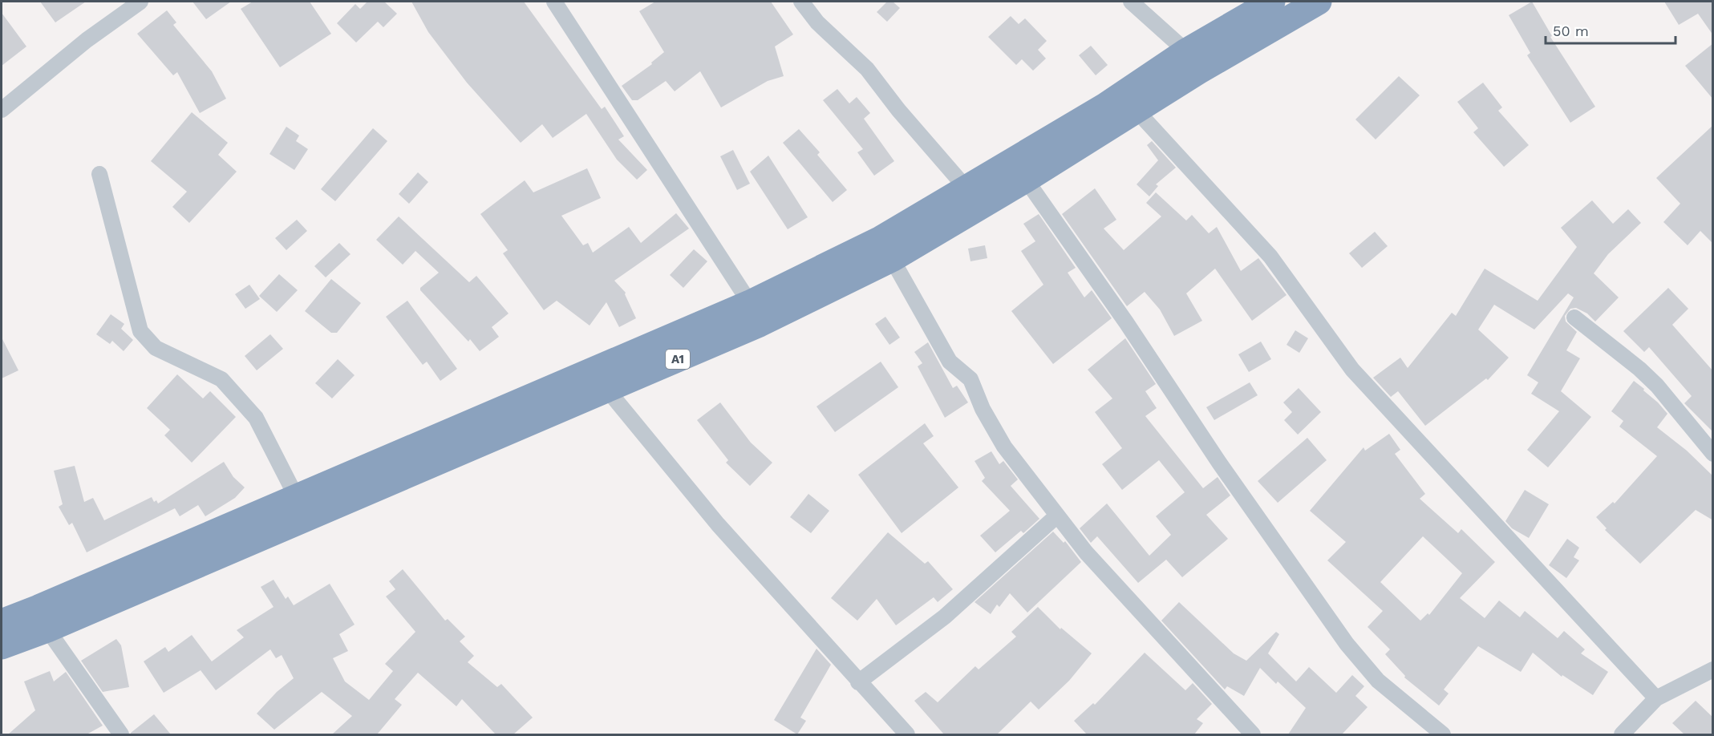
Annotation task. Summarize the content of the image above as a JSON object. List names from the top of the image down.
{
  "streets": {
    "highway": ["A1"]
  },
  "scale_bar": "50 m"
}
